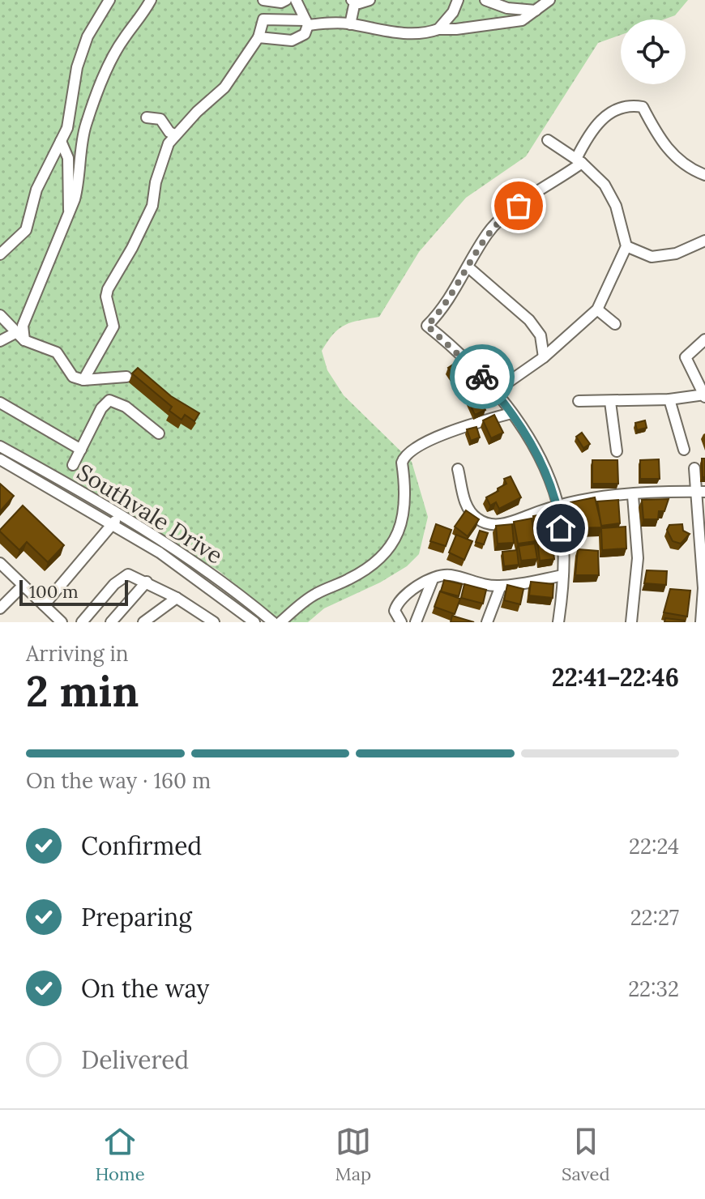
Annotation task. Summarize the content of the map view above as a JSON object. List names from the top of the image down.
{
  "streets": {
    "street": ["Southvale Drive"]
  },
  "scale_bar": "100 m",
  "page": {
    "scale": "100 m",
    "heading": ["2 min", "Arriving in", "22:41–22:46"],
    "bar": "On the way · 160 m",
    "list": [
      ["Confirmed", "22:24"],
      ["Preparing", "22:27"],
      ["On the way", "22:32"],
      "Delivered"
    ],
    "tabs": ["Home", "Map", "Saved"]
  }
}
